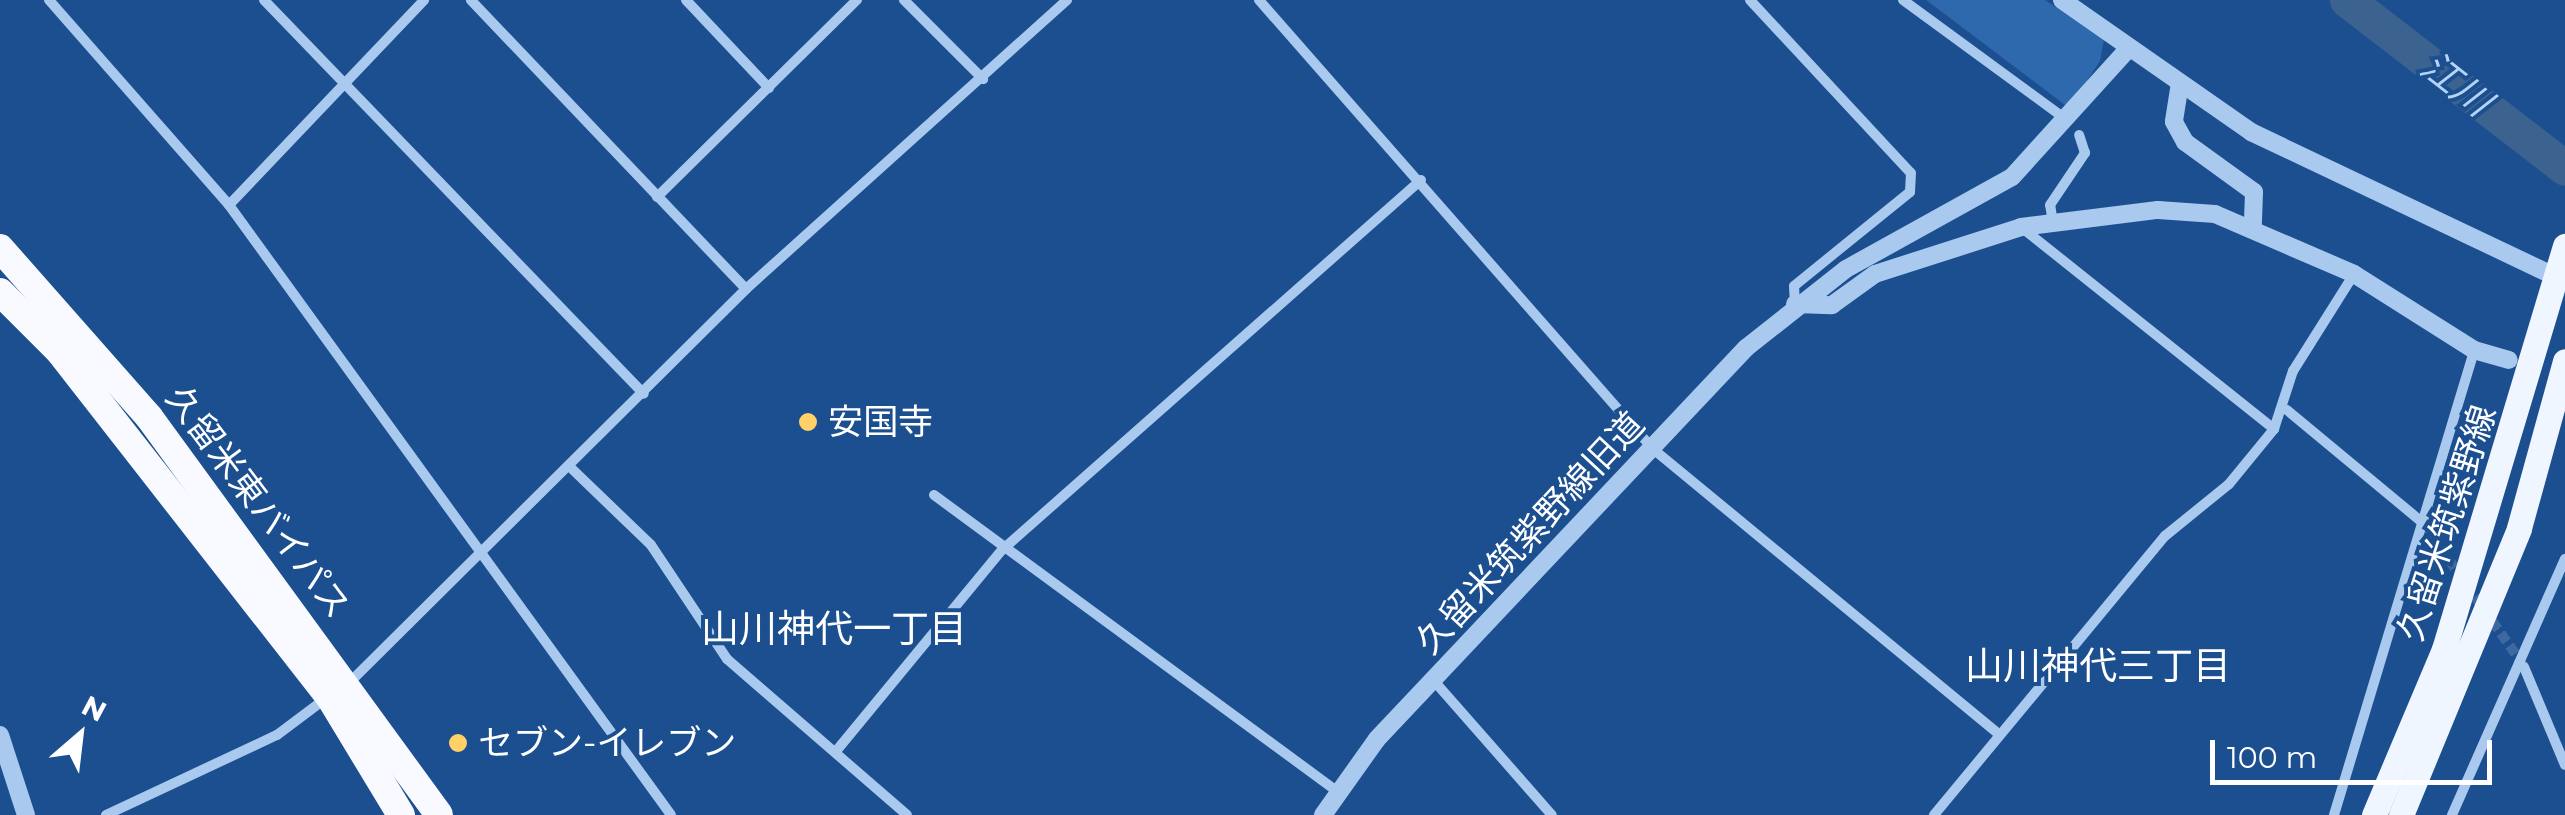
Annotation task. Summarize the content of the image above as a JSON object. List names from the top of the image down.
{
  "streets": {
    "highway": ["久留米東バイパス"],
    "main road": ["久留米筑紫野線"],
    "street": ["久留米筑紫野線旧道"]
  },
  "districts": ["山川神代一丁目", "山川神代三丁目"],
  "water": ["江川"],
  "places": ["安国寺", "セブン-イレブン"],
  "scale_bar": "100 m",
  "north": "top right"
}
